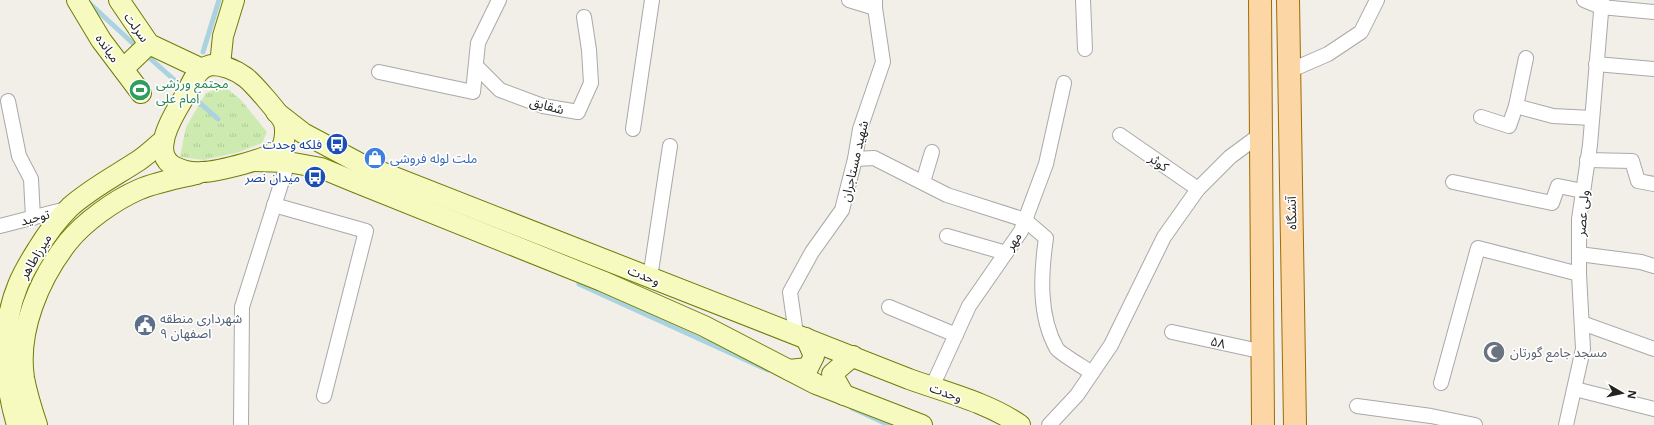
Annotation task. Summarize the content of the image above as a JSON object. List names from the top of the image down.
{
  "streets": {
    "main road": [
      "سرلت",
      "میانده",
      "آتشگاه",
      "میرزاطاهر",
      "وحدت"
    ],
    "street": [
      "شقایق",
      "شهید مستاجران",
      "کوثر",
      "ولی عصر",
      "توحید",
      "مهر",
      "۵۸"
    ]
  },
  "crossings": [
    ["سرلت", "میرزاطاهر"],
    ["سرلت", "وحدت"],
    ["شهید مستاجران", "وحدت"],
    ["توحید", "میرزاطاهر"],
    ["مهر", "وحدت"],
    ["میرزاطاهر", "وحدت"]
  ],
  "places": {
    "sports": ["مجتمع ورزشی امام علی"],
    "bus stop": ["فلکه وحدت", "میدان نصر"],
    "shop": ["ملت لوله فروشی"],
    "public building": ["شهرداری منطقه ۹ اصفهان"],
    "mosque": ["مسجد جامع گورتان"]
  },
  "north": "right"
}
